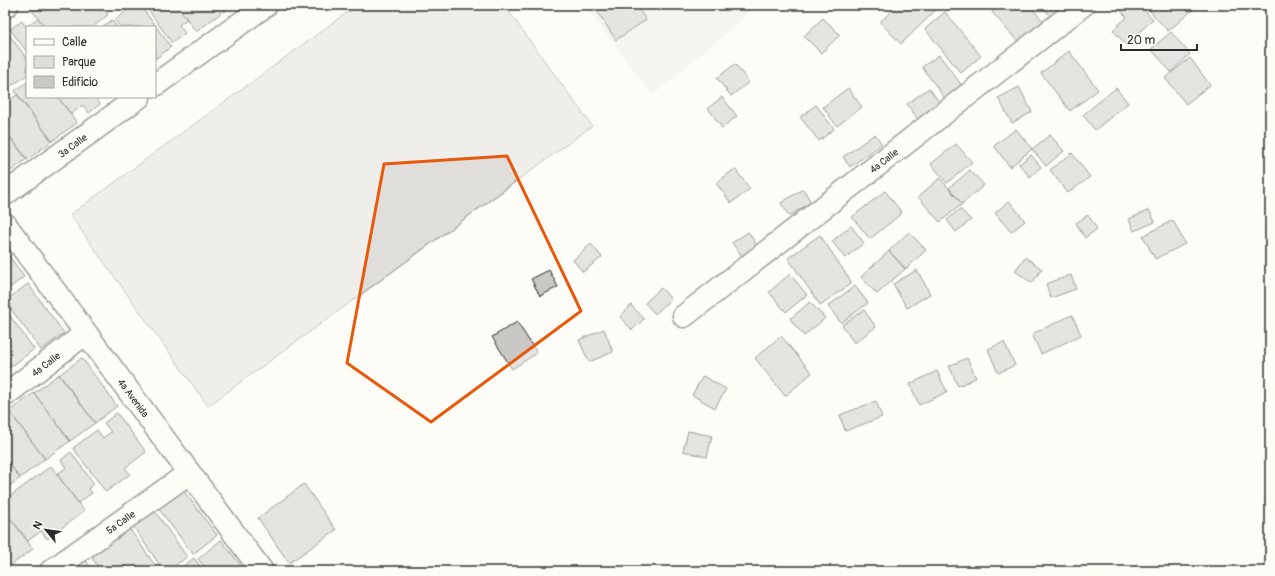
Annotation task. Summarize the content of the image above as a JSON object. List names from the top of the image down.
{
  "streets": {
    "street": [
      "3a Calle",
      "4a Calle",
      "4a Avenida",
      "5a Calle"
    ]
  },
  "crossings": [
    ["4a Calle", "4a Avenida"],
    ["4a Avenida", "5a Calle"]
  ],
  "legend": ["Calle", "Parque", "Edificio"],
  "scale_bar": "20 m",
  "north": "top left"
}
